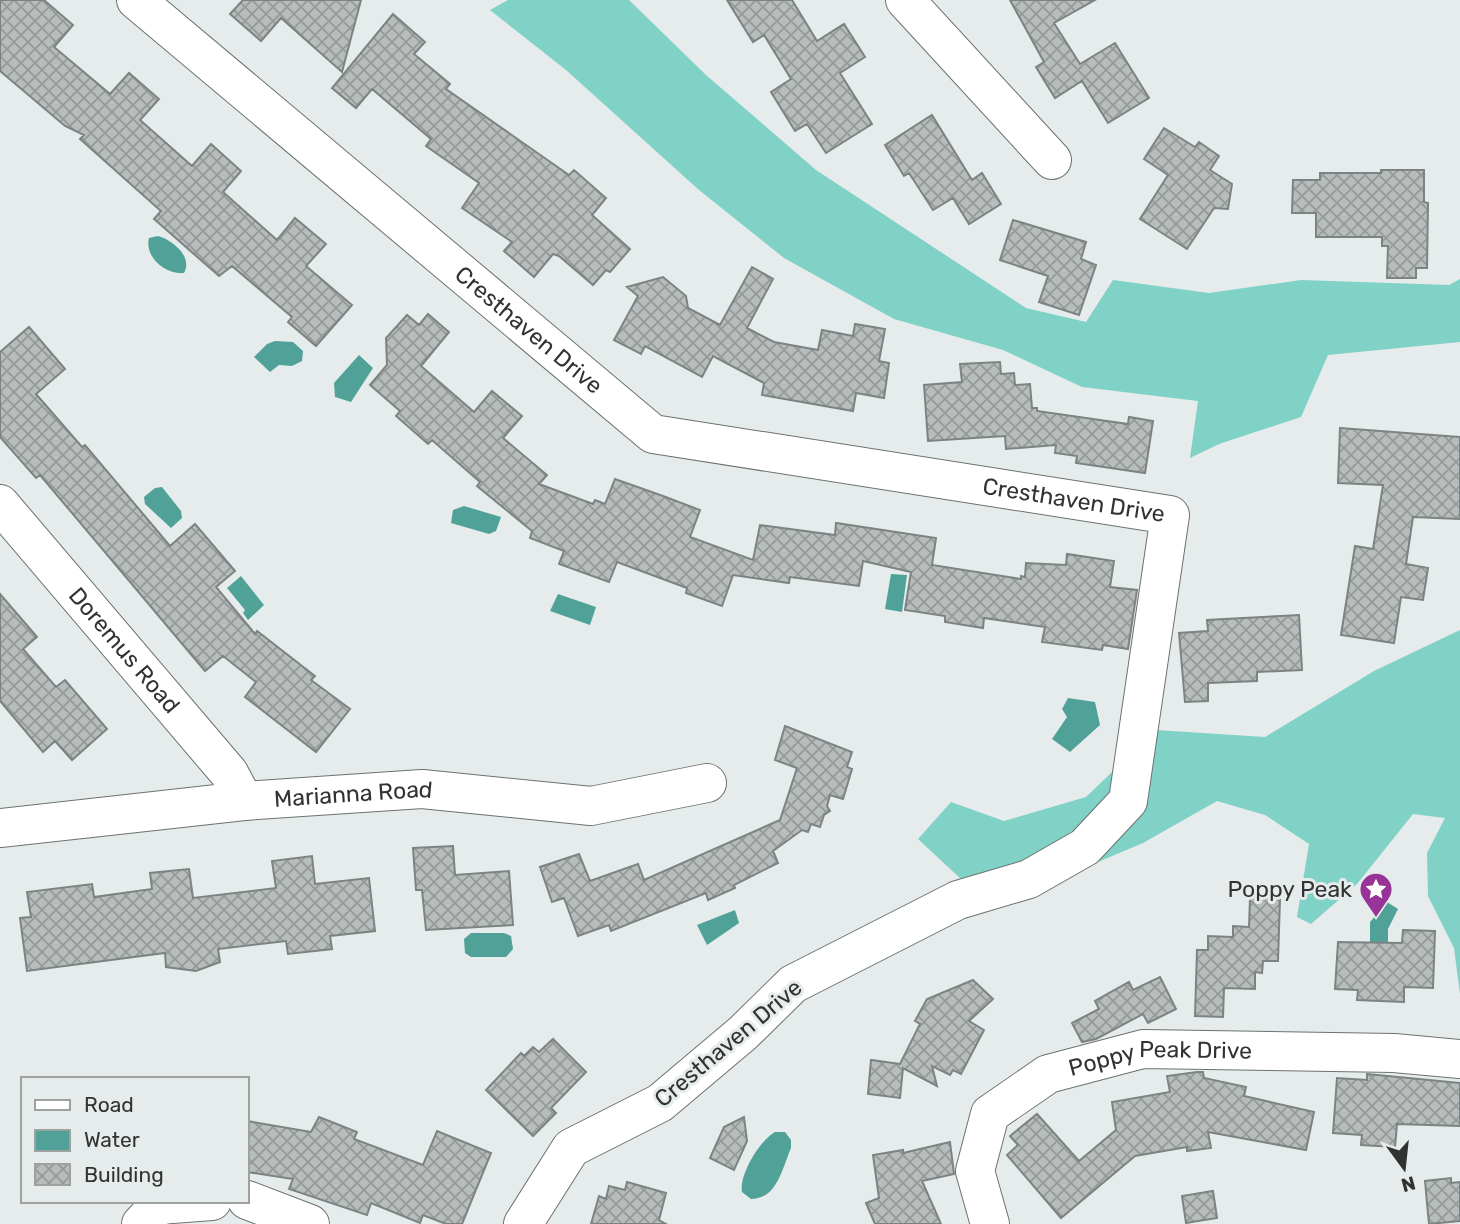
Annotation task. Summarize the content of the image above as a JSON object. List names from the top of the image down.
{
  "streets": {
    "street": [
      "Cresthaven Drive",
      "Doremus Road",
      "Marianna Road",
      "Poppy Peak Drive"
    ]
  },
  "crossings": [
    ["Doremus Road", "Marianna Road"]
  ],
  "places": {
    "place": ["Poppy Peak"]
  },
  "legend": ["Road", "Water", "Building"],
  "north": "bottom"
}
